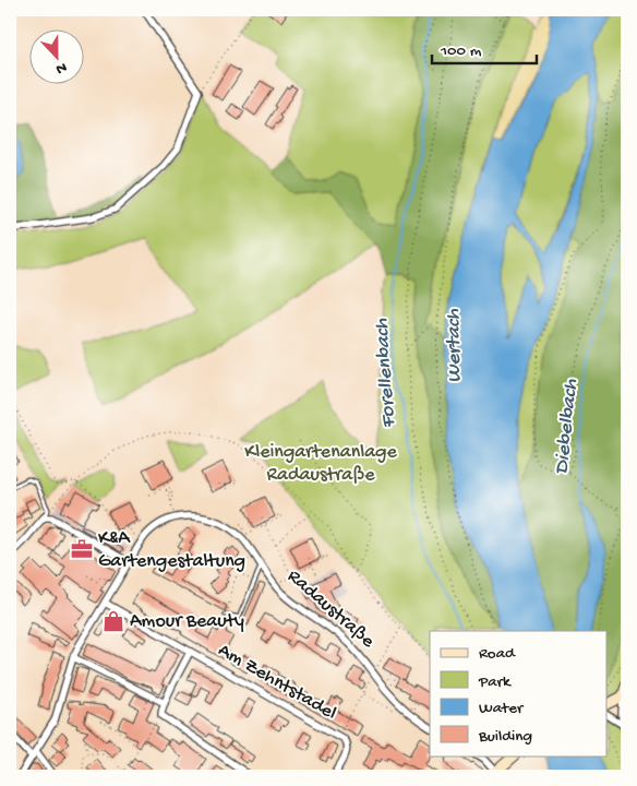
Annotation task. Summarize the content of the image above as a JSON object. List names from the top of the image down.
{
  "streets": {
    "street": ["Radaustraße", "Am Zehntstadel"]
  },
  "crossings": [
    ["Radaustraße", "Am Zehntstadel"]
  ],
  "water": ["Wertach", "Forellenbach", "Diebelbach"],
  "parks": ["Kleingartenanlage Radaustraße"],
  "places": {
    "office": ["K&A Gartengestaltung"],
    "shop": ["Amour Beauty"]
  },
  "legend": [
    "Road",
    "Park",
    "Water",
    "Building"
  ],
  "scale_bar": "100 m",
  "north": "bottom"
}
